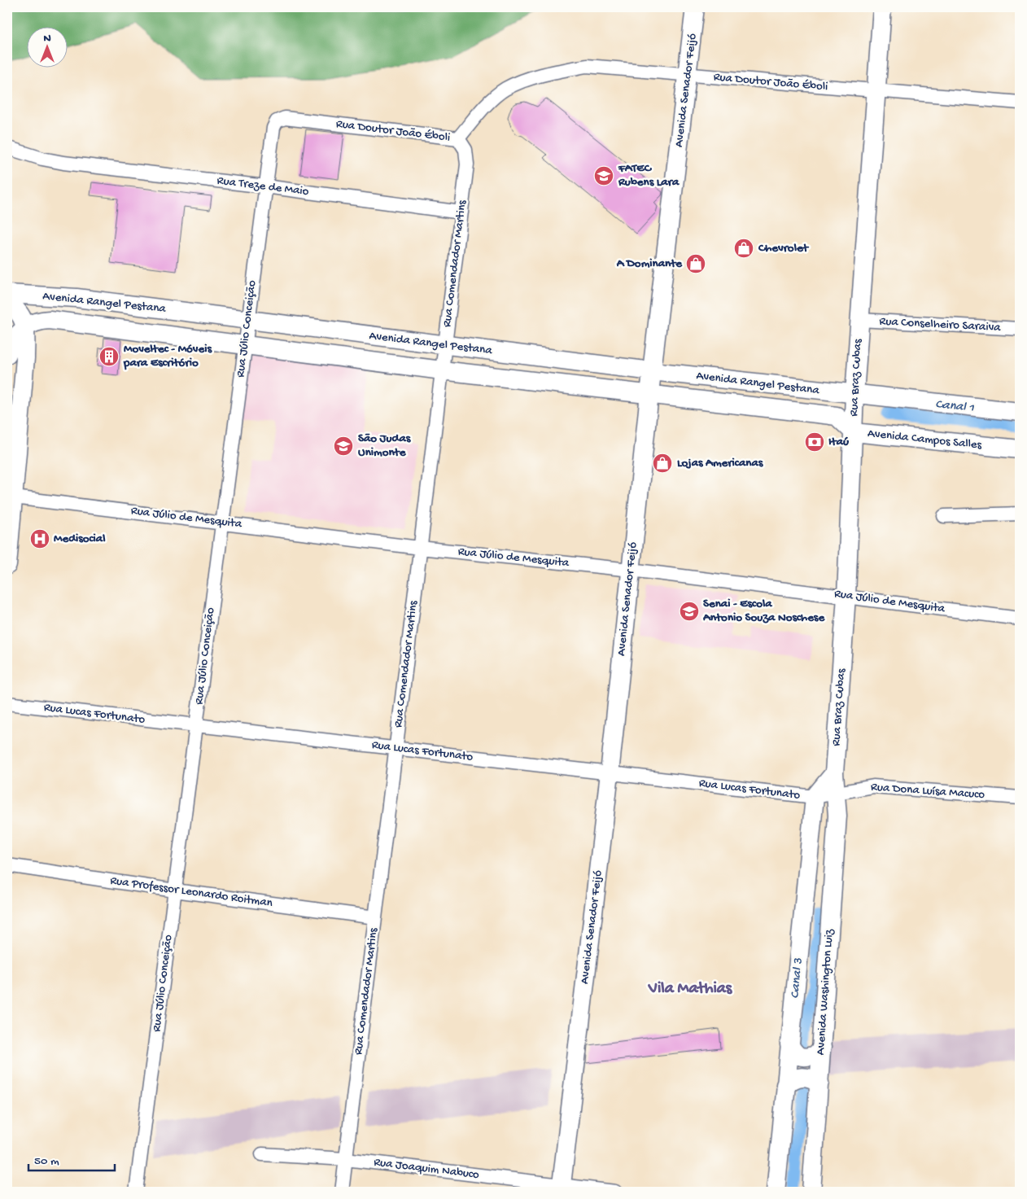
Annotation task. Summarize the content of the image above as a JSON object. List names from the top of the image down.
{
  "streets": {
    "main road": [
      "Avenida Senador Feijó",
      "Avenida Rangel Pestana",
      "Rua Braz Cubas",
      "Avenida Campos Salles",
      "Avenida Washington Luiz"
    ],
    "street": [
      "Rua Doutor João Éboli",
      "Rua Treze de Maio",
      "Rua Comendador Martins",
      "Rua Conselheiro Saraiva",
      "Rua Júlio Conceição",
      "Rua Júlio de Mesquita",
      "Rua Lucas Fortunato",
      "Rua Dona Luísa Macuco",
      "Rua Professor Leonardo Roitman",
      "Rua Joaquim Nabuco"
    ]
  },
  "crossings": [
    ["Rua Doutor João Éboli", "Avenida Senador Feijó"],
    ["Rua Doutor João Éboli", "Rua Comendador Martins"],
    ["Rua Doutor João Éboli", "Rua Júlio Conceição"],
    ["Rua Doutor João Éboli", "Rua Braz Cubas"],
    ["Avenida Senador Feijó", "Avenida Rangel Pestana"],
    ["Avenida Senador Feijó", "Rua Júlio de Mesquita"],
    ["Avenida Senador Feijó", "Rua Lucas Fortunato"],
    ["Avenida Senador Feijó", "Rua Joaquim Nabuco"],
    ["Rua Treze de Maio", "Rua Comendador Martins"],
    ["Rua Treze de Maio", "Rua Júlio Conceição"],
    ["Rua Comendador Martins", "Avenida Rangel Pestana"],
    ["Rua Comendador Martins", "Rua Júlio de Mesquita"],
    ["Rua Comendador Martins", "Rua Lucas Fortunato"],
    ["Rua Comendador Martins", "Rua Professor Leonardo Roitman"],
    ["Rua Comendador Martins", "Rua Joaquim Nabuco"],
    ["Avenida Rangel Pestana", "Rua Júlio Conceição"],
    ["Avenida Rangel Pestana", "Rua Braz Cubas"],
    ["Avenida Rangel Pestana", "Avenida Campos Salles"],
    ["Rua Conselheiro Saraiva", "Rua Braz Cubas"],
    ["Rua Júlio Conceição", "Rua Júlio de Mesquita"],
    ["Rua Júlio Conceição", "Rua Lucas Fortunato"],
    ["Rua Júlio Conceição", "Rua Professor Leonardo Roitman"],
    ["Rua Braz Cubas", "Avenida Campos Salles"],
    ["Rua Braz Cubas", "Rua Júlio de Mesquita"],
    ["Rua Braz Cubas", "Rua Lucas Fortunato"],
    ["Rua Braz Cubas", "Rua Dona Luísa Macuco"],
    ["Rua Braz Cubas", "Avenida Washington Luiz"],
    ["Rua Lucas Fortunato", "Rua Dona Luísa Macuco"],
    ["Rua Lucas Fortunato", "Avenida Washington Luiz"],
    ["Rua Dona Luísa Macuco", "Avenida Washington Luiz"]
  ],
  "districts": ["Vila Mathias"],
  "water": ["Canal 1", "Canal 3"],
  "places": {
    "school or university": ["FATEC Rubens Lara", "São Judas Unimonte", "Senai - Escola Antonio Souza Noschese"],
    "shop": ["Chevrolet", "A Dominante", "Lojas Americanas"],
    "building": ["Moveltec - Móveis para Escritório"],
    "bank": ["Itaú"],
    "hospital": ["Medisocial"]
  },
  "scale_bar": "50 m",
  "north": "top"
}
